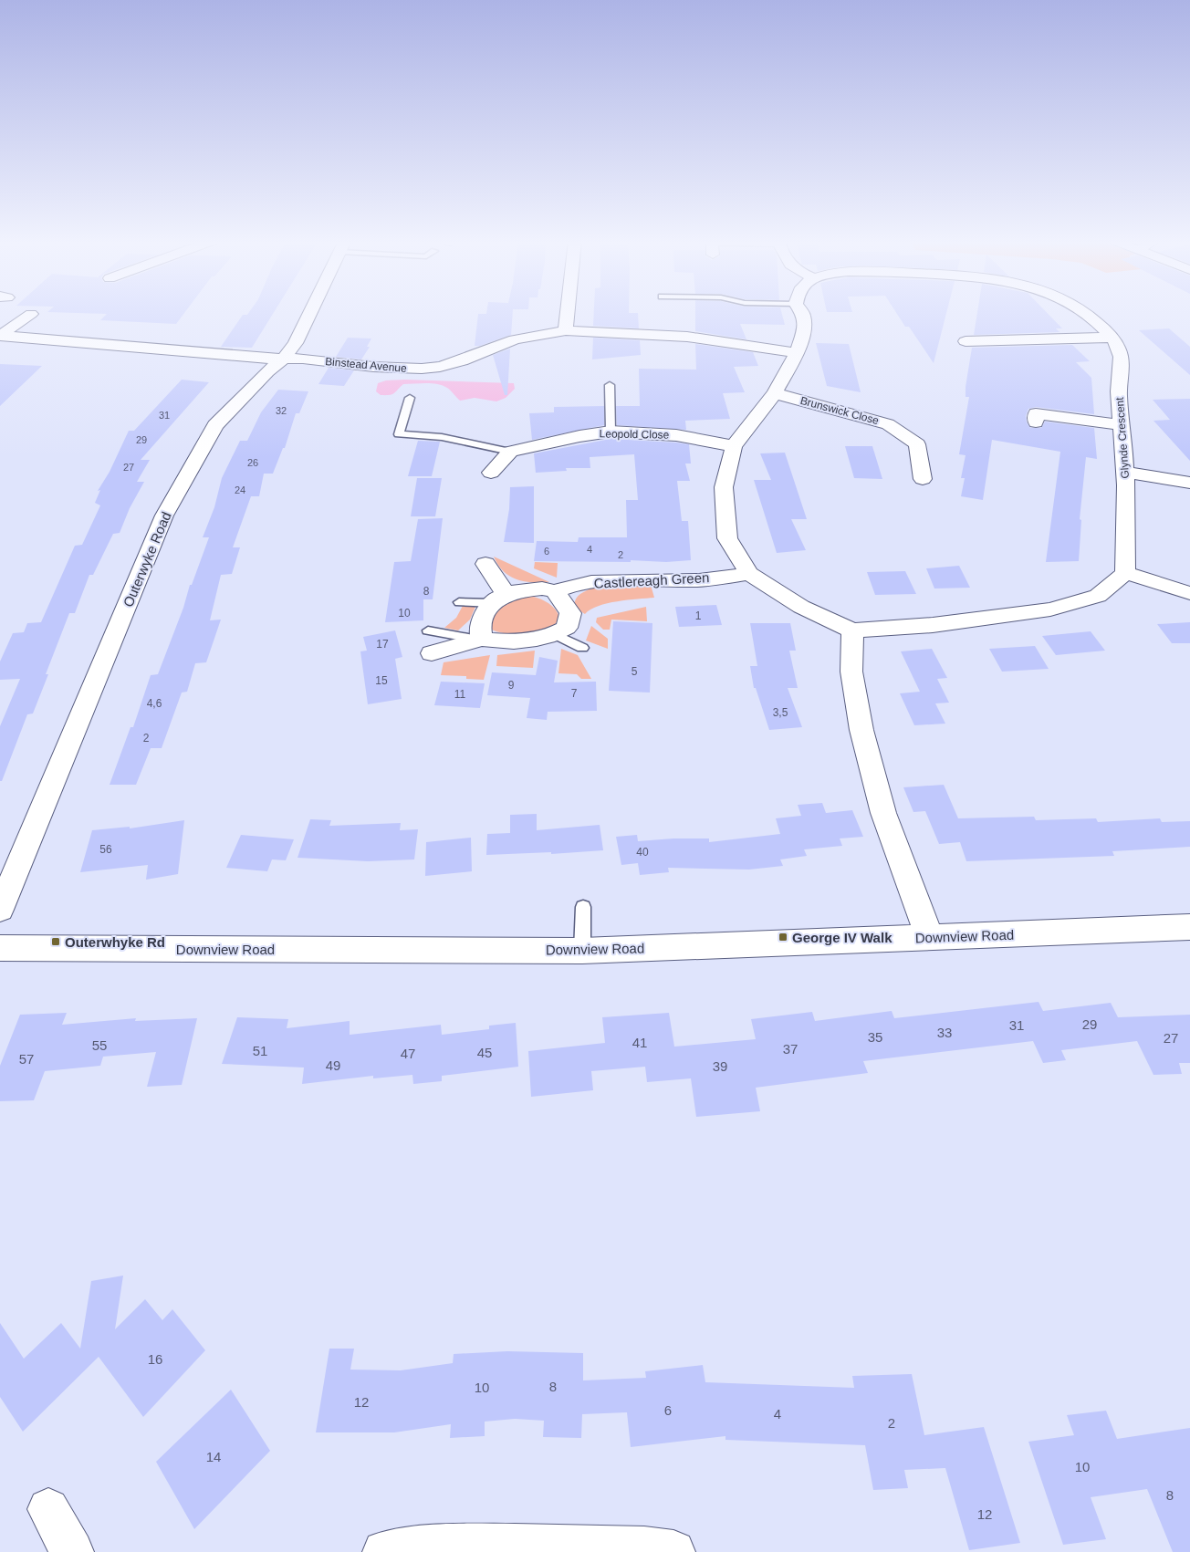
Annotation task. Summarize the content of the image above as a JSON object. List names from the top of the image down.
{
  "streets": {
    "street": [
      "Binstead Avenue",
      "Brunswick Close",
      "Leopold Close",
      "Glynde Crescent",
      "Outerwyke Road",
      "Castlereagh Green",
      "Downview Road"
    ]
  },
  "crossings": [
    ["Binstead Avenue", "Outerwyke Road"]
  ],
  "places": {
    "transit": ["George IV Walk", "Outerwhyke Rd"]
  },
  "house_numbers": [
    "32",
    "31",
    "29",
    "26",
    "27",
    "24",
    "4",
    "6",
    "2",
    "8",
    "10",
    "1",
    "17",
    "5",
    "15",
    "9",
    "7",
    "11",
    "4,6",
    "3,5",
    "2",
    "56",
    "40",
    "29",
    "31",
    "33",
    "35",
    "27",
    "41",
    "55",
    "37",
    "51",
    "45",
    "47",
    "57",
    "49",
    "39",
    "16",
    "8",
    "10",
    "12",
    "6",
    "4",
    "2",
    "14",
    "10",
    "8",
    "12"
  ]
}
